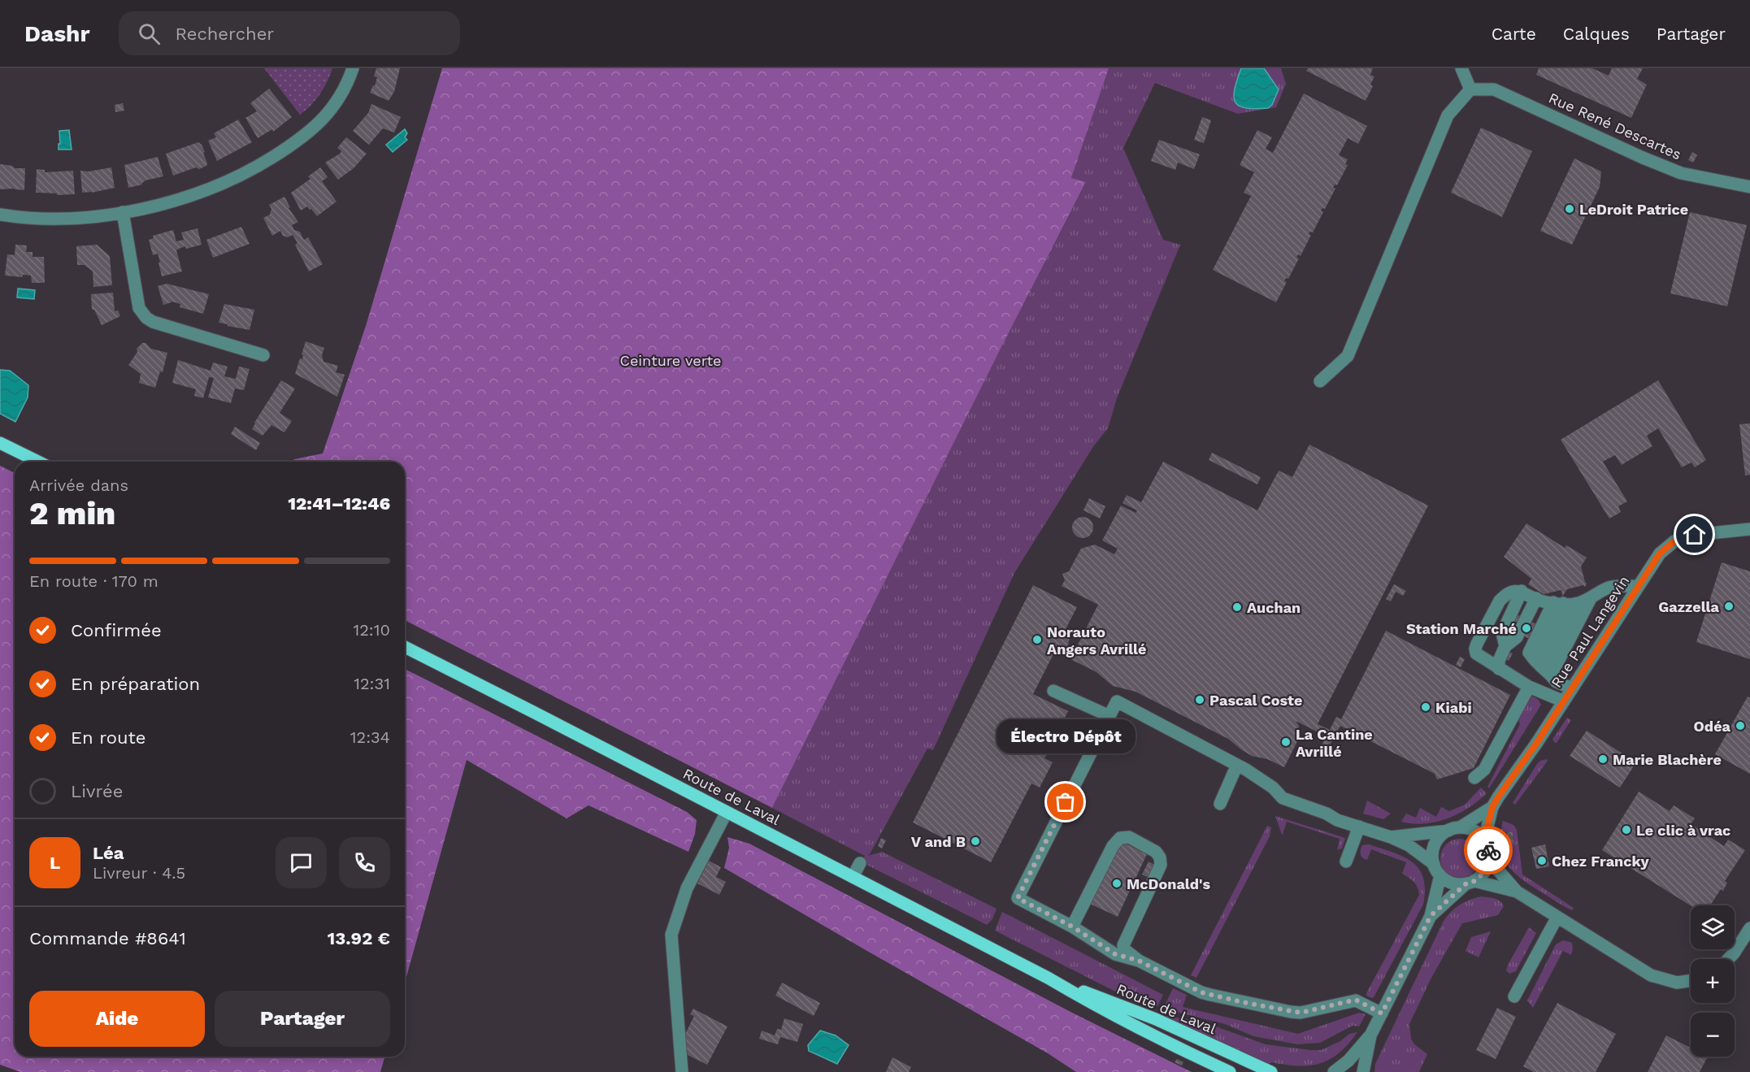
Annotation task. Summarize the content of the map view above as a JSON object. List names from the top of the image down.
{
  "streets": {
    "main road": ["Route de Laval"],
    "street": ["Rue René Descartes", "Rue Paul Langevin"]
  },
  "parks": ["Ceinture verte"],
  "places": [
    "LeDroit Patrice",
    "Gazzella",
    "Auchan",
    "Station Marché",
    "Norauto Angers Avrillé",
    "Pascal Coste",
    "Kiabi",
    "Odéa",
    "La Cantine Avrillé",
    "Marie Blachère",
    "Électro Dépôt",
    "Le clic à vrac",
    "V and B",
    "Chez Francky",
    "McDonald's"
  ],
  "page": {
    "header": "Dashr",
    "search": "Rechercher",
    "nav": ["Carte", "Calques", "Partager"],
    "heading": ["2 min", "Arrivée dans", "12:41–12:46"],
    "panel": [
      "Léa",
      "Livreur · 4.5",
      "Commande #8641",
      "13.92 €"
    ],
    "bar": "En route · 170 m",
    "list": [
      ["Confirmée", "12:10"],
      ["En préparation", "12:31"],
      ["En route", "12:34"],
      "Livrée"
    ],
    "bubble": "Électro Dépôt",
    "round": "L",
    "map_buttons": ["+", "−"],
    "buttons": ["Aide", "Partager"]
  }
}
